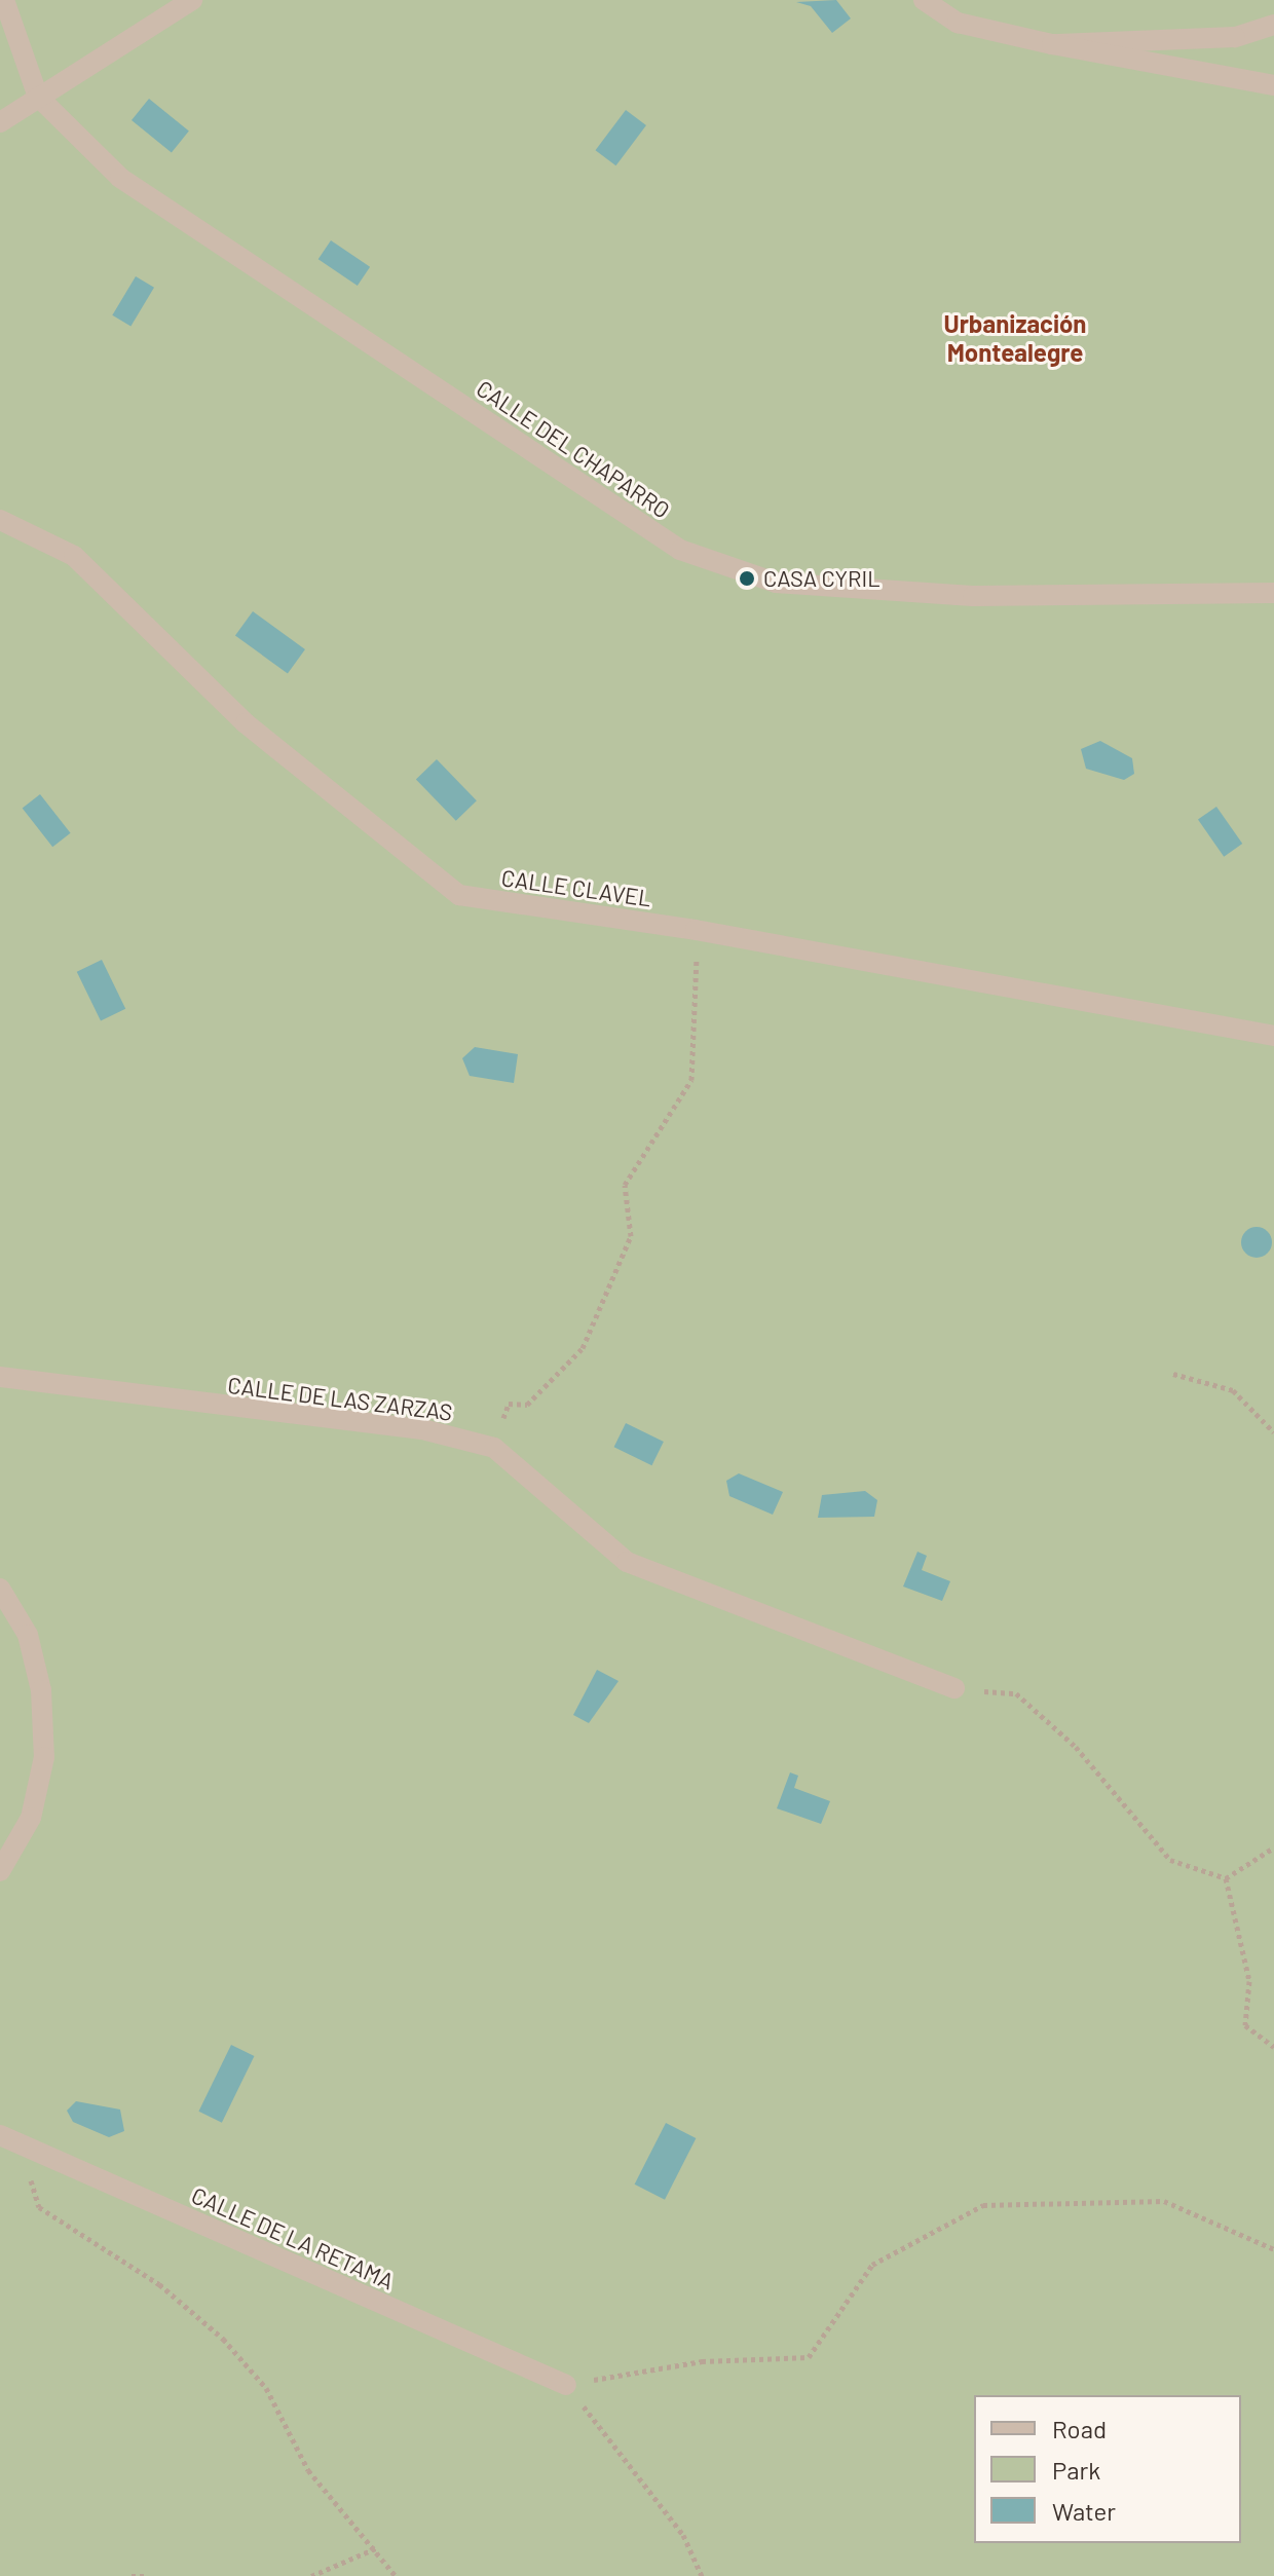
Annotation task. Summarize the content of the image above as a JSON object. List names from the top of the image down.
{
  "streets": {
    "street": [
      "CALLE DEL CHAPARRO",
      "CALLE CLAVEL",
      "CALLE DE LAS ZARZAS",
      "CALLE DE LA RETAMA"
    ]
  },
  "districts": ["Urbanización Montealegre"],
  "places": ["CASA CYRIL"],
  "legend": ["Road", "Park", "Water"]
}
